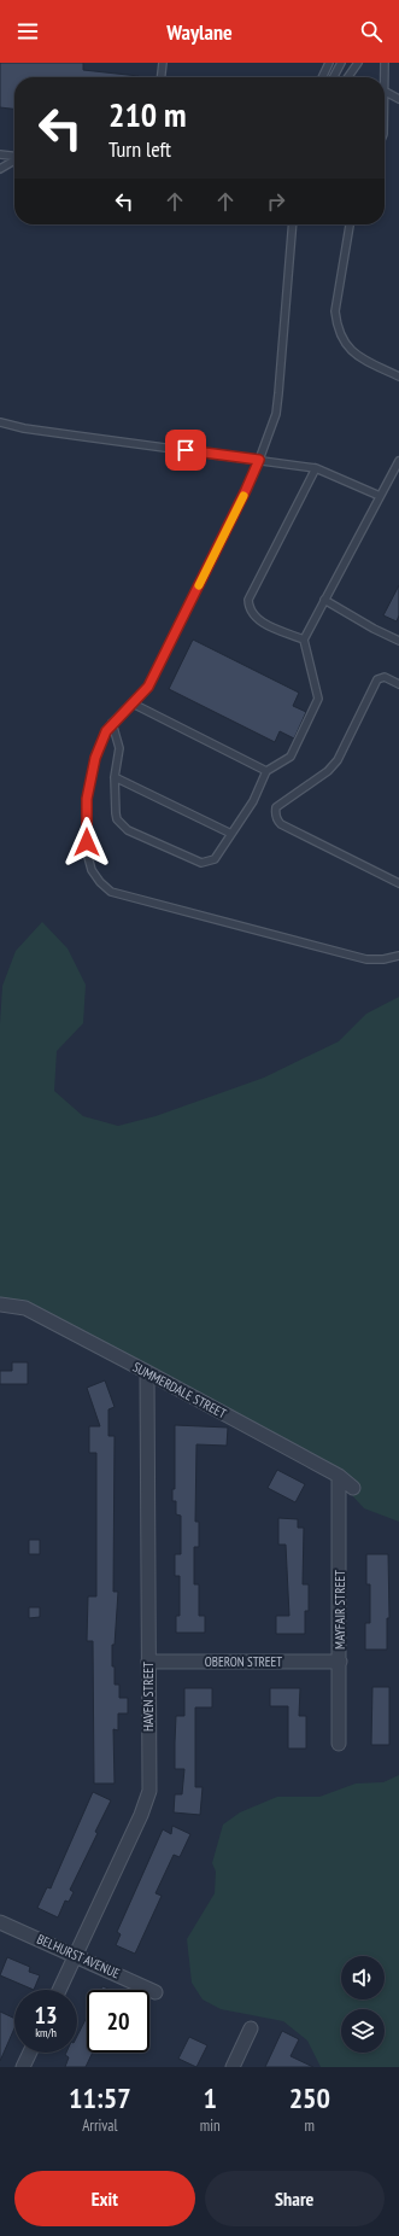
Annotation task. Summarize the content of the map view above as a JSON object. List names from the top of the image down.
{
  "streets": {
    "street": [
      "SUMMERDALE STREET",
      "MAYFAIR STREET",
      "OBERON STREET",
      "HAVEN STREET",
      "BELHURST AVENUE"
    ]
  },
  "crossings": [
    ["SUMMERDALE STREET", "MAYFAIR STREET"],
    ["SUMMERDALE STREET", "HAVEN STREET"],
    ["MAYFAIR STREET", "OBERON STREET"],
    ["OBERON STREET", "HAVEN STREET"],
    ["HAVEN STREET", "BELHURST AVENUE"]
  ],
  "page": {
    "header": "Waylane",
    "turn": ["210 m", "Turn left"],
    "speed": "13 km/h",
    "limit": "20",
    "eta": [
      "11:57",
      "Arrival",
      "1",
      "min",
      "250",
      "m"
    ],
    "buttons": ["Exit", "Share"]
  }
}
